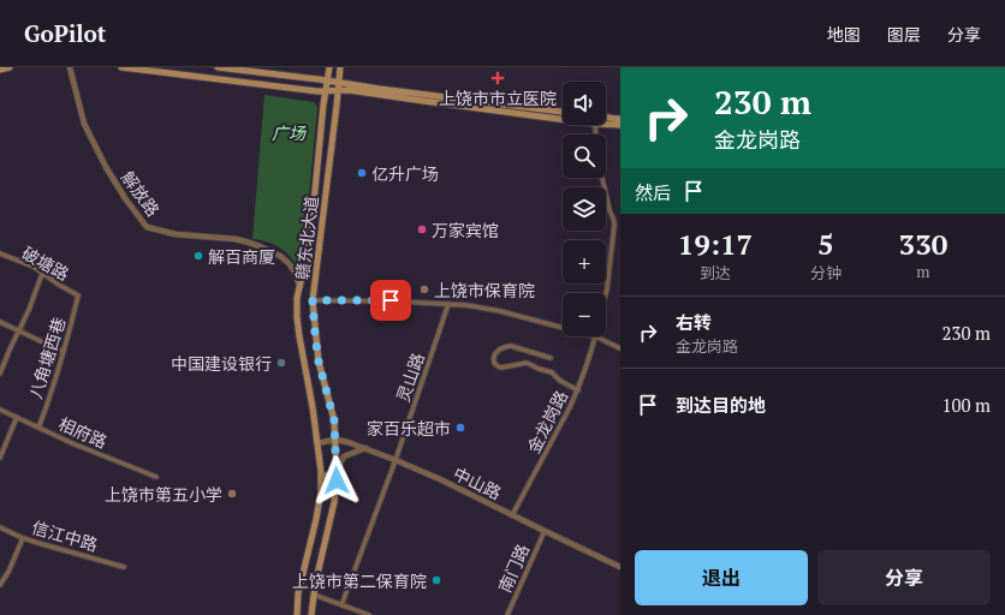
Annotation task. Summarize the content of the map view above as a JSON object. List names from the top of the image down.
{
  "streets": {
    "main road": ["赣东北大道"],
    "street": [
      "解放路",
      "破塘路",
      "八角塘西巷",
      "灵山路",
      "金龙岗路",
      "相府路",
      "中山路",
      "信江中路",
      "南门路"
    ]
  },
  "crossings": [
    ["赣东北大道", "中山路"],
    ["破塘路", "八角塘西巷"],
    ["八角塘西巷", "相府路"],
    ["灵山路", "中山路"],
    ["金龙岗路", "中山路"],
    ["中山路", "南门路"]
  ],
  "parks": ["广场"],
  "places": {
    "health": ["上饶市市立医院"],
    "other": [
      "亿升广场",
      "万家宾馆",
      "解百商厦",
      "上饶市保育院",
      "中国建设银行",
      "家百乐超市",
      "上饶市第五小学",
      "上饶市第二保育院"
    ]
  },
  "page": {
    "header": "GoPilot",
    "nav": ["地图", "图层", "分享"],
    "turn": ["230 m", "金龙岗路"],
    "map_buttons": ["+", "−"],
    "then": "然后",
    "eta": [
      "19:17",
      "到达",
      "5",
      "分钟",
      "330",
      "m"
    ],
    "list": [
      {
        "name": "右转",
        "note": "金龙岗路",
        "value": "230 m"
      },
      {
        "name": "到达目的地",
        "value": "100 m"
      }
    ],
    "buttons": ["退出", "分享"]
  }
}
